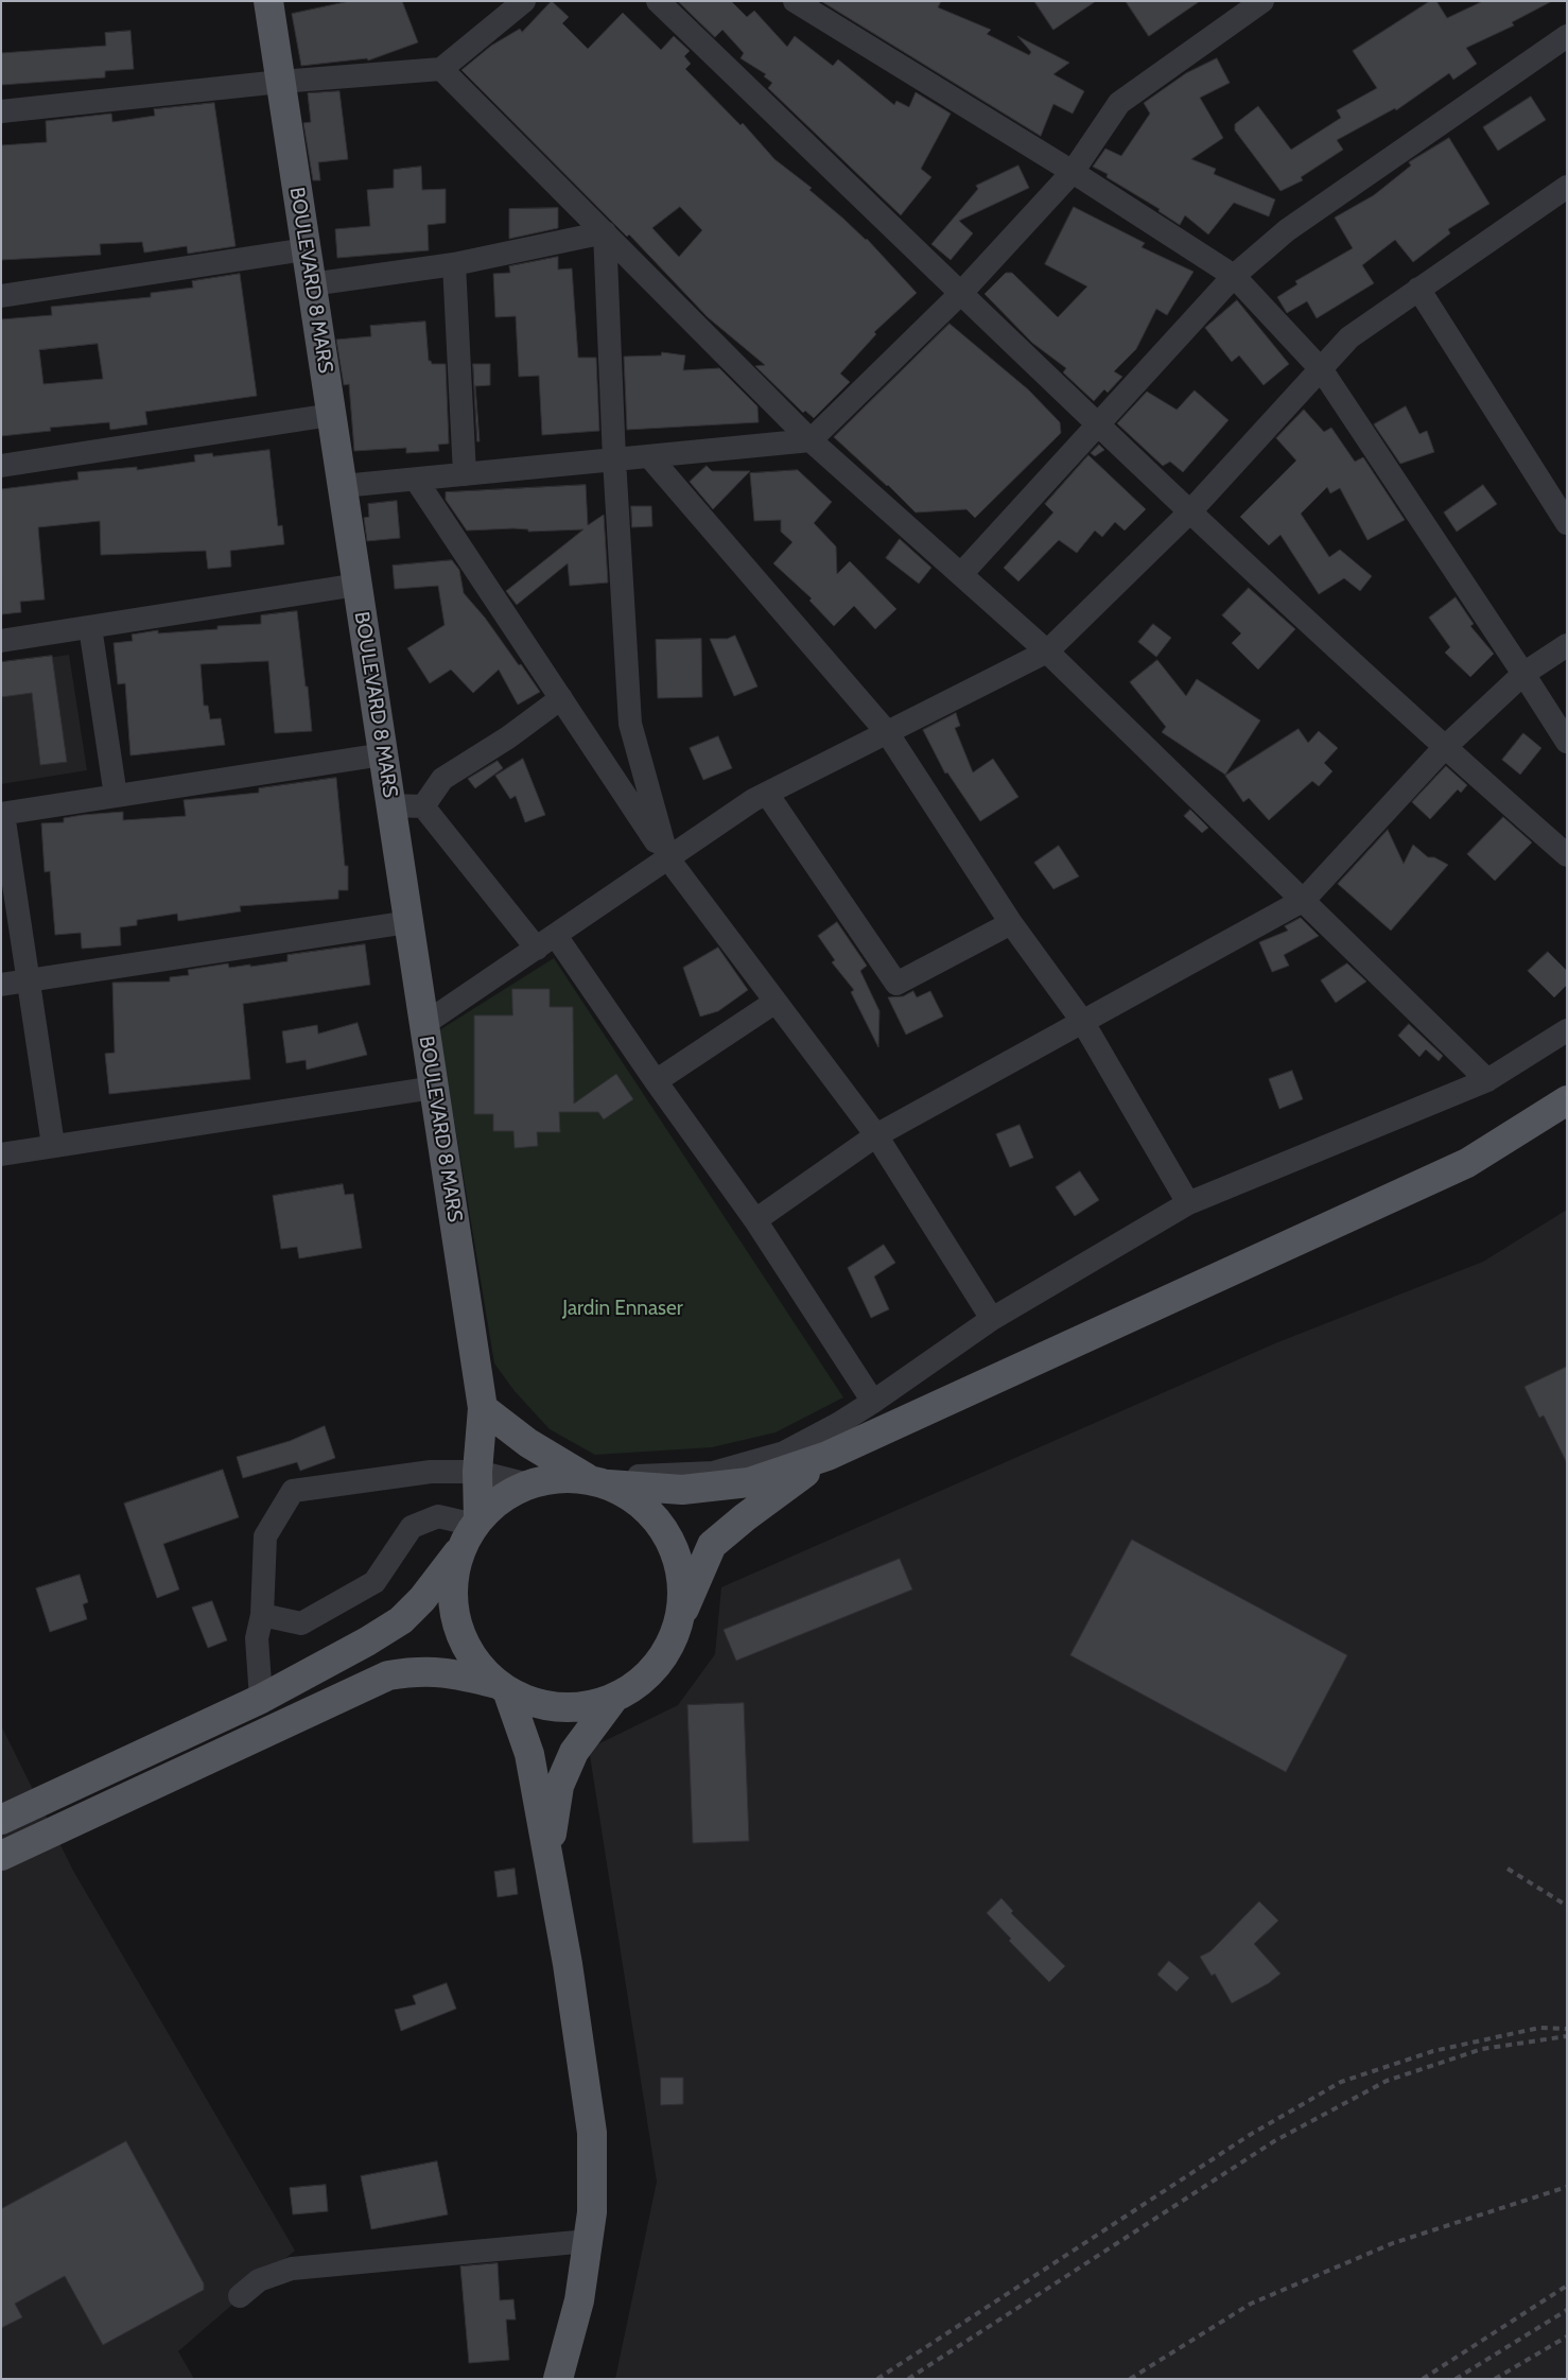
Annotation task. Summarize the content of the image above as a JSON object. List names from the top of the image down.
{
  "streets": {
    "main road": ["BOULEVARD 8 MARS"]
  },
  "parks": ["Jardin Ennaser"]
}
